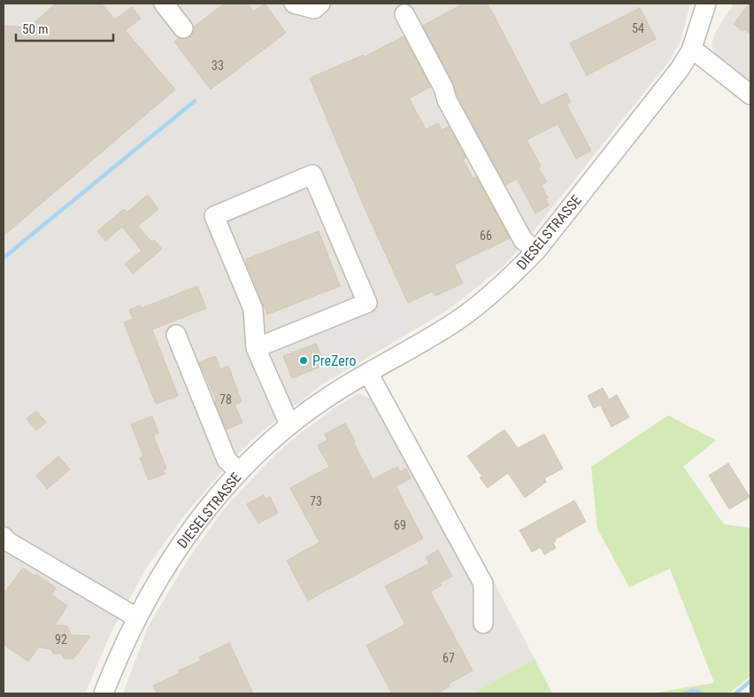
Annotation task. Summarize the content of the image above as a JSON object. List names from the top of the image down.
{
  "streets": {
    "street": ["DIESELSTRASSE"]
  },
  "places": ["PreZero"],
  "house_numbers": [
    "54",
    "33",
    "66",
    "78",
    "73",
    "69",
    "92",
    "67"
  ],
  "scale_bar": "50 m"
}
